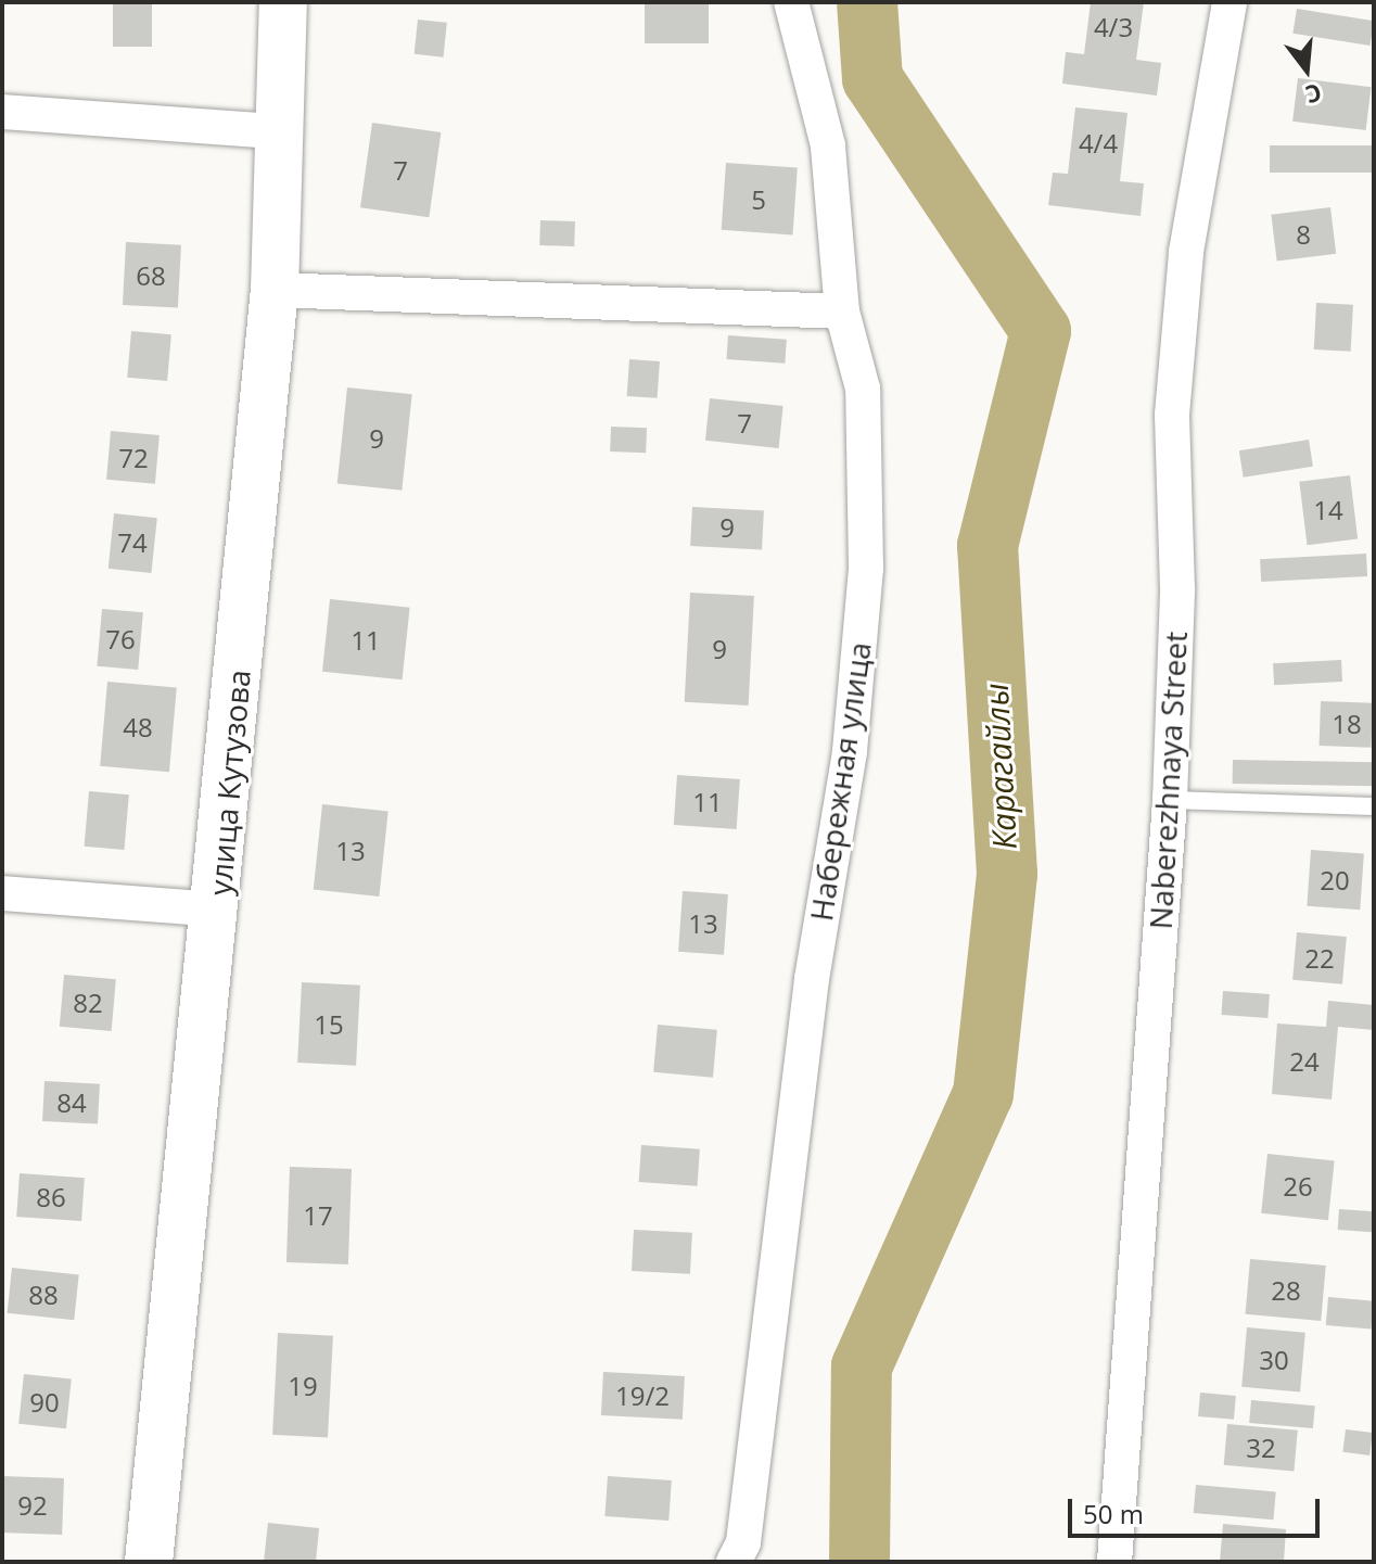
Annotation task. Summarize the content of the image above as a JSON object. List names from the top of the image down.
{
  "streets": {
    "main road": ["улица Кутузова"],
    "street": ["Naberezhnaya Street", "Набережная улица"]
  },
  "water": ["Карагайлы"],
  "house_numbers": [
    "4/3",
    "4/4",
    "7",
    "5",
    "8",
    "68",
    "7",
    "9",
    "72",
    "14",
    "9",
    "74",
    "76",
    "11",
    "9",
    "18",
    "48",
    "11",
    "13",
    "20",
    "13",
    "22",
    "82",
    "15",
    "24",
    "84",
    "26",
    "86",
    "17",
    "28",
    "88",
    "30",
    "19",
    "19/2",
    "90",
    "32",
    "92"
  ],
  "scale_bar": "50 m",
  "north": "bottom"
}
